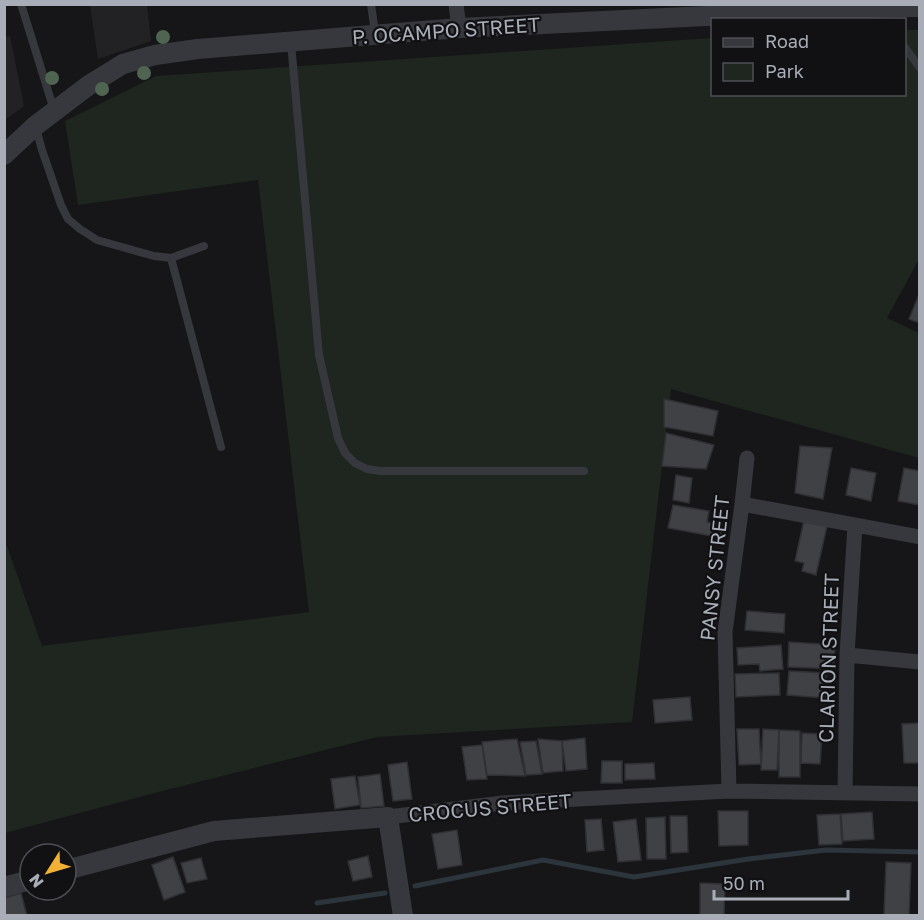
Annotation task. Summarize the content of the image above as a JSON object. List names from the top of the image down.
{
  "streets": {
    "street": [
      "P. OCAMPO STREET",
      "PANSY STREET",
      "CLARION STREET",
      "CROCUS STREET"
    ]
  },
  "crossings": [
    ["PANSY STREET", "CROCUS STREET"],
    ["CLARION STREET", "CROCUS STREET"]
  ],
  "legend": ["Road", "Park"],
  "scale_bar": "50 m",
  "north": "bottom left"
}
